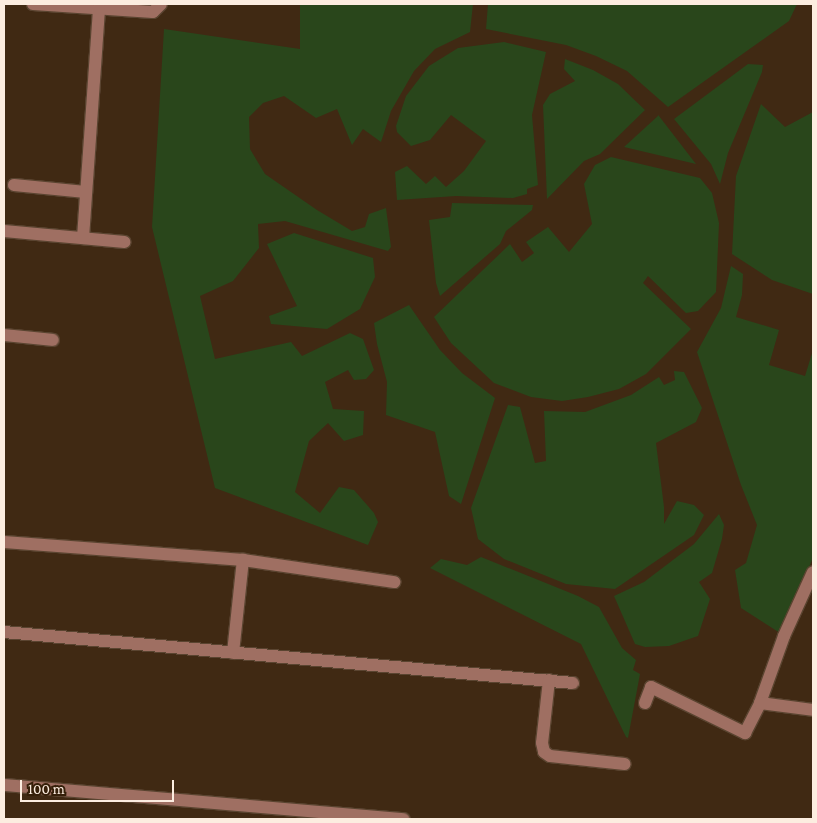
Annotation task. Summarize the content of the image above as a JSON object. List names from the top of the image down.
{
  "scale_bar": "100 m"
}
